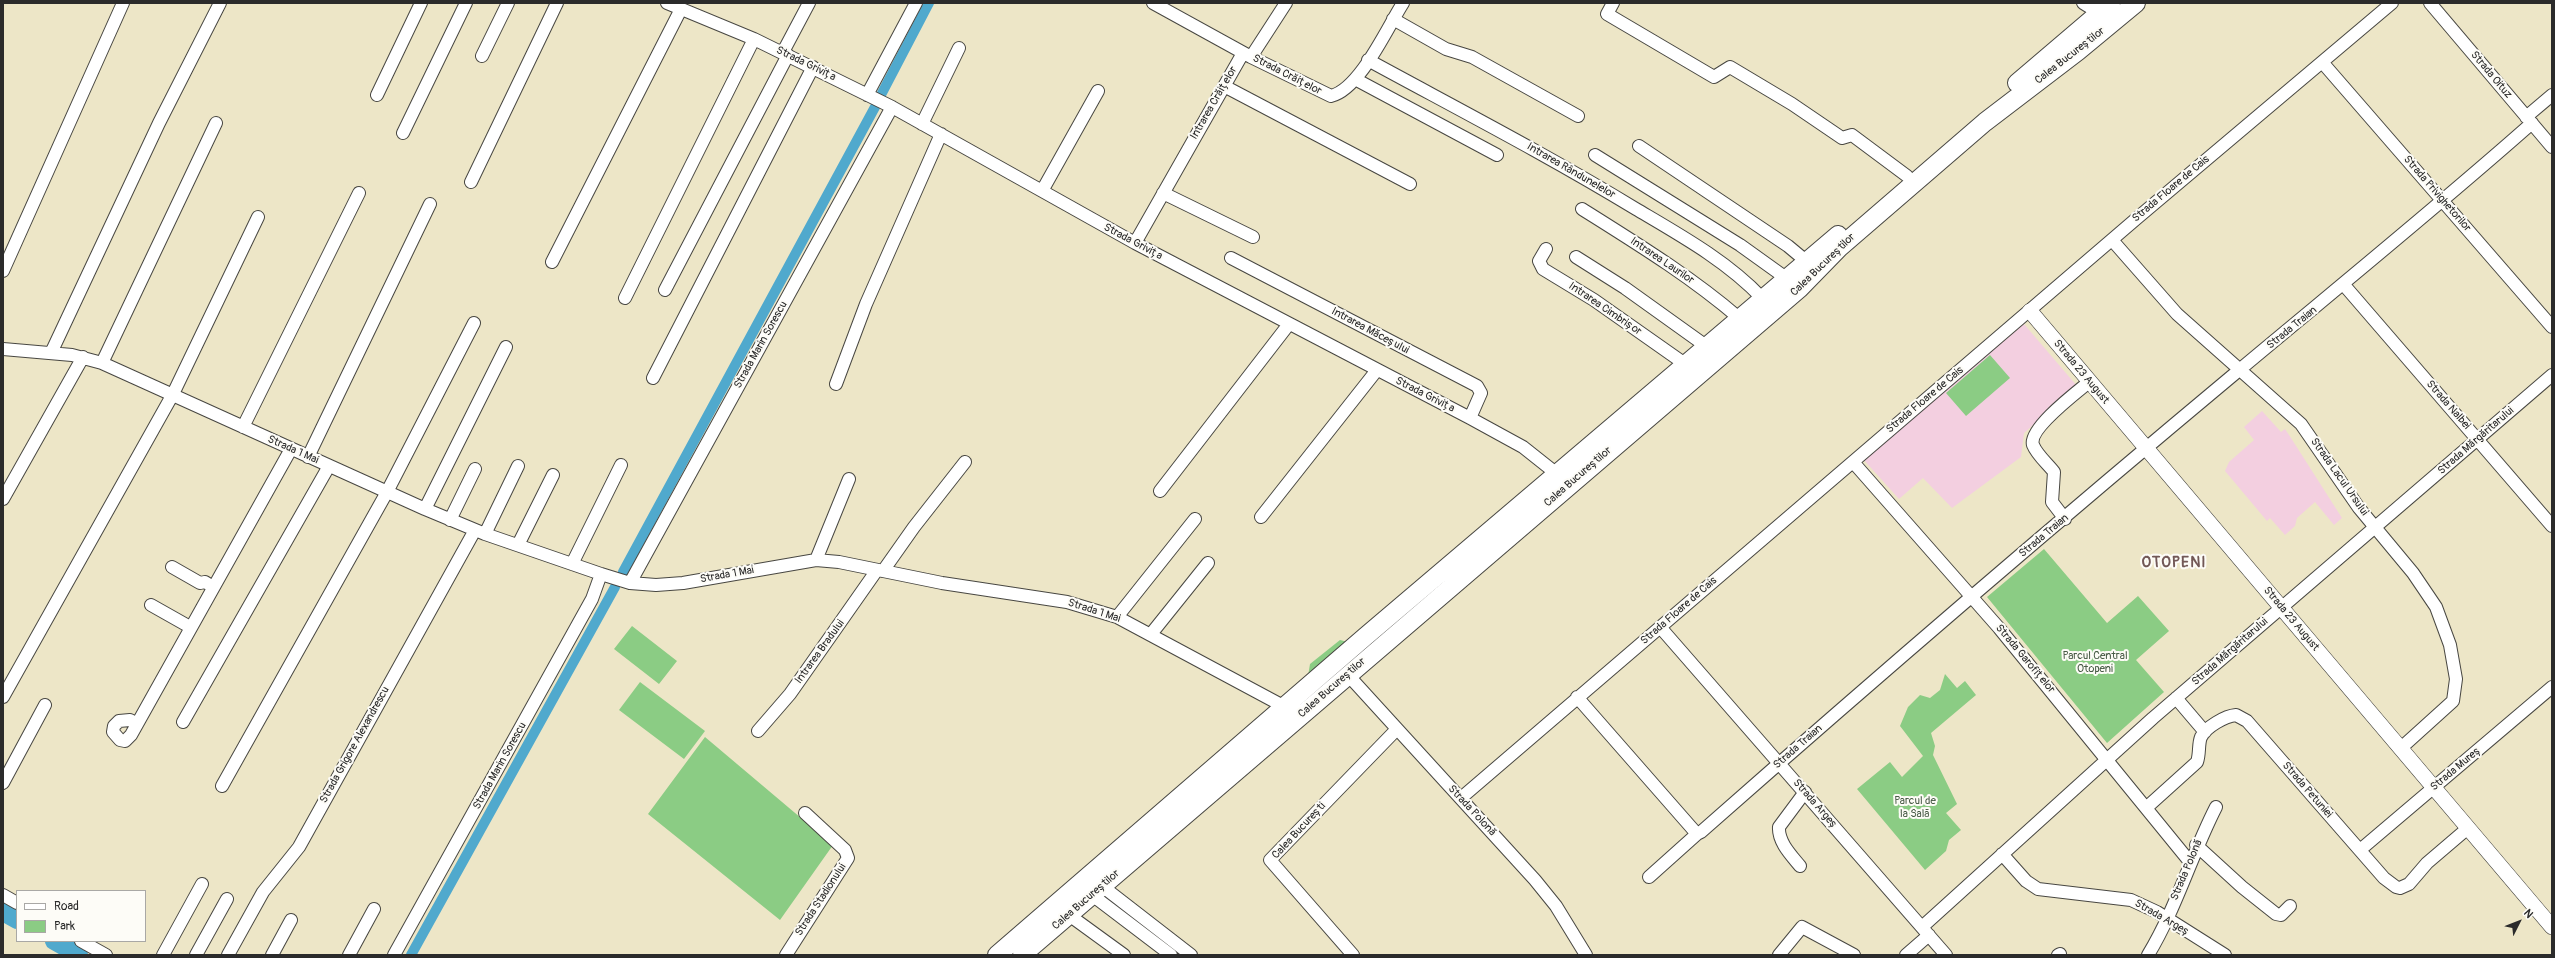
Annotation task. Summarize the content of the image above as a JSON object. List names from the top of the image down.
{
  "streets": {
    "highway": ["Calea Bucureștilor"],
    "main road": ["Strada 23 August"],
    "street": [
      "Strada Grivița",
      "Strada Crăițelor",
      "Strada Oituz",
      "Intrarea Crăițelor",
      "Intrarea Rândunelelor",
      "Strada Floare de Cais",
      "Strada Privighetorilor",
      "Intrarea Laurilor",
      "Intrarea Cimbrișor",
      "Strada Traian",
      "Intrarea Măceșului",
      "Strada Marin Sorescu",
      "Strada Nalbei",
      "Strada Mărgăritarului",
      "Strada 1 Mai",
      "Strada Lacul Ursului",
      "Intrarea Bradului",
      "Strada Garofițelor",
      "Strada Grigore Alexandrescu",
      "Strada Mureș",
      "Strada Petuniei",
      "Strada Argeș",
      "Strada Polonă",
      "Calea București",
      "Strada Stadionului"
    ]
  },
  "crossings": [
    ["Calea Bucureștilor", "Strada Grivița"],
    ["Calea Bucureștilor", "Intrarea Rândunelelor"],
    ["Calea Bucureștilor", "Intrarea Laurilor"],
    ["Calea Bucureștilor", "Intrarea Cimbrișor"],
    ["Calea Bucureștilor", "Strada 1 Mai"],
    ["Calea Bucureștilor", "Strada Polonă"],
    ["Strada Grivița", "Intrarea Crăițelor"],
    ["Strada Grivița", "Intrarea Măceșului"],
    ["Strada Grivița", "Strada Marin Sorescu"],
    ["Strada Crăițelor", "Intrarea Crăițelor"],
    ["Strada Crăițelor", "Intrarea Rândunelelor"],
    ["Strada Oituz", "Strada Traian"],
    ["Strada Floare de Cais", "Strada Privighetorilor"],
    ["Strada Floare de Cais", "Strada 23 August"],
    ["Strada Floare de Cais", "Strada Lacul Ursului"],
    ["Strada Floare de Cais", "Strada Garofițelor"],
    ["Strada Floare de Cais", "Strada Argeș"],
    ["Strada Floare de Cais", "Strada Polonă"],
    ["Strada Privighetorilor", "Strada Traian"],
    ["Strada Traian", "Strada 23 August"],
    ["Strada Traian", "Strada Nalbei"],
    ["Strada Traian", "Strada Lacul Ursului"],
    ["Strada Traian", "Strada Garofițelor"],
    ["Strada Traian", "Strada Argeș"],
    ["Strada Marin Sorescu", "Strada 1 Mai"],
    ["Strada 23 August", "Strada Mărgăritarului"],
    ["Strada 23 August", "Strada Lacul Ursului"],
    ["Strada 23 August", "Strada Mureș"],
    ["Strada 23 August", "Strada Petuniei"],
    ["Strada Nalbei", "Strada Mărgăritarului"],
    ["Strada Mărgăritarului", "Strada Lacul Ursului"],
    ["Strada Mărgăritarului", "Strada Garofițelor"],
    ["Strada Mărgăritarului", "Strada Argeș"],
    ["Strada 1 Mai", "Intrarea Bradului"],
    ["Strada 1 Mai", "Strada Grigore Alexandrescu"],
    ["Strada Garofițelor", "Strada Polonă"],
    ["Strada Mureș", "Strada Petuniei"],
    ["Strada Argeș", "Strada Polonă"],
    ["Strada Polonă", "Calea București"]
  ],
  "districts": ["OTOPENI"],
  "parks": ["Parcul Central Otopeni", "Parcul de la Sală"],
  "legend": ["Road", "Park"],
  "north": "top right"
}
